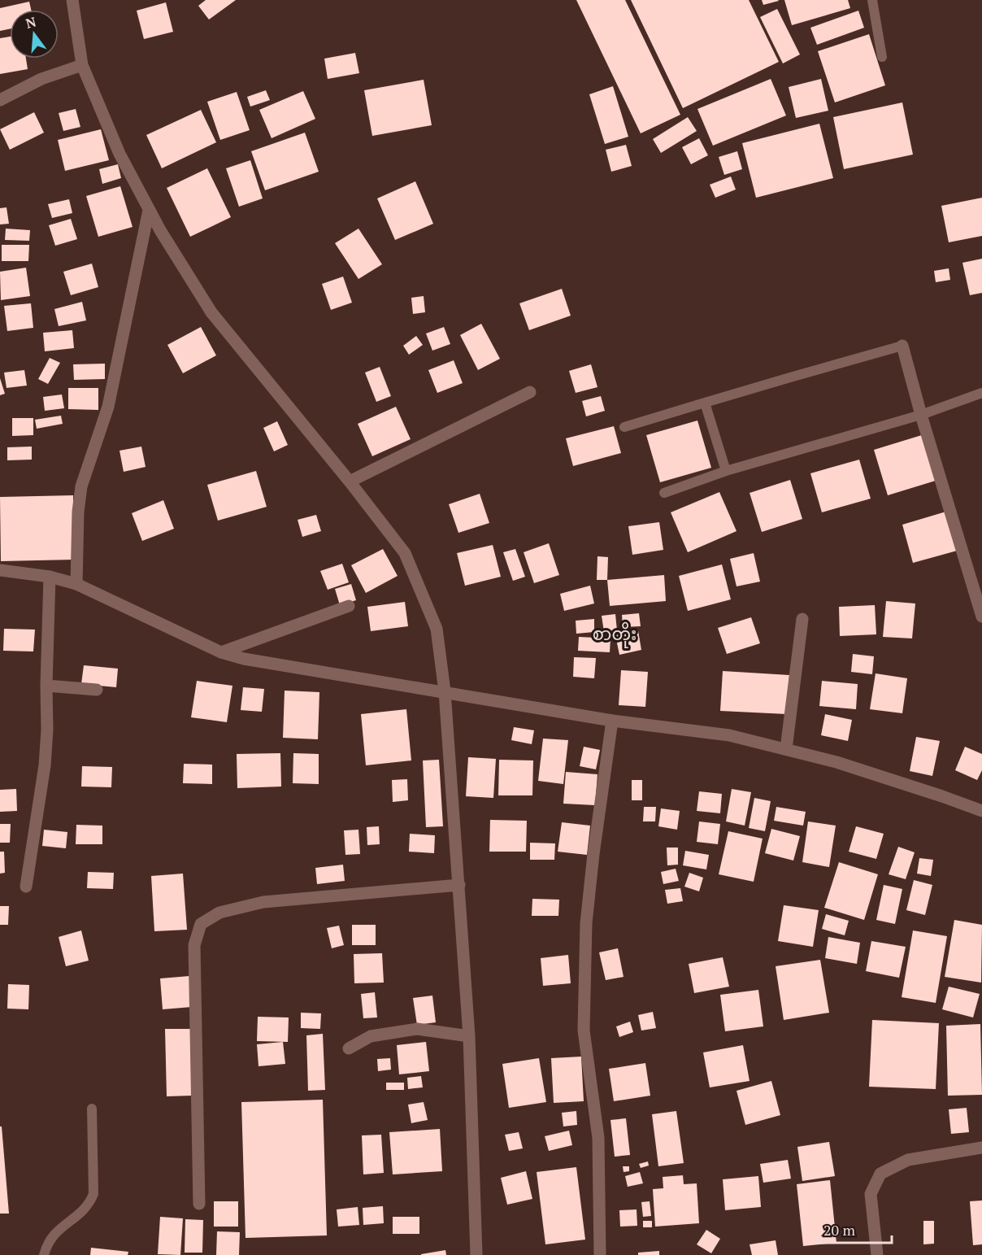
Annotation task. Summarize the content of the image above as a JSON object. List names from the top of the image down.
{
  "districts": ["စာတိုး"],
  "scale_bar": "20 m",
  "north": "top"
}
